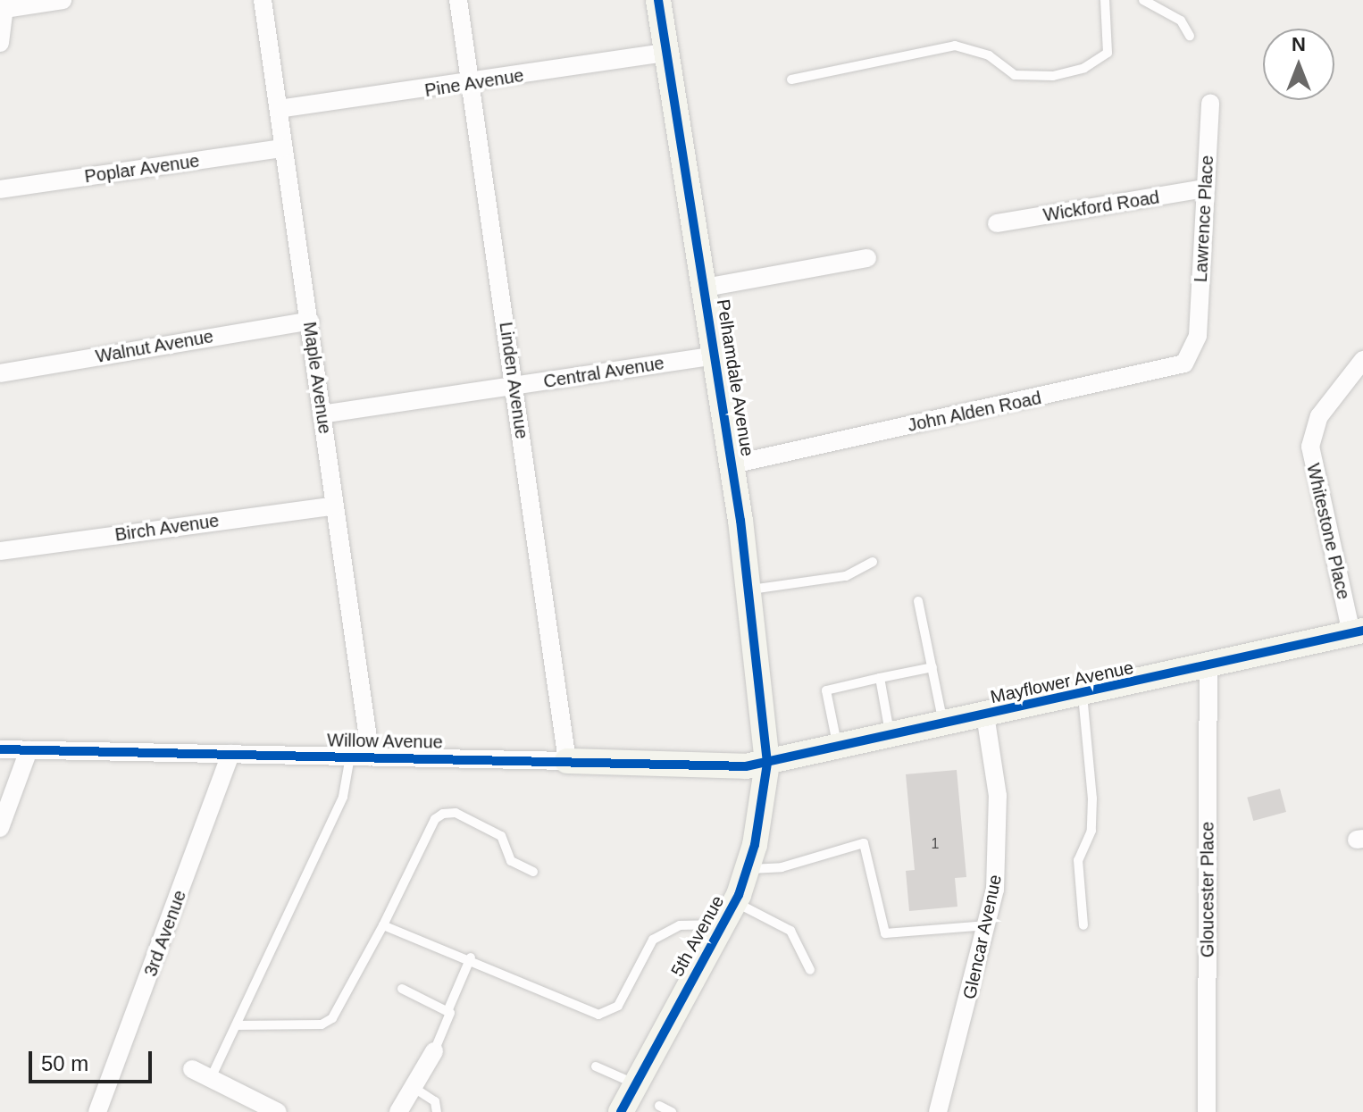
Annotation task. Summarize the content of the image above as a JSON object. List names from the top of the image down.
{
  "streets": {
    "street": [
      "Pine Avenue",
      "Poplar Avenue",
      "Wickford Road",
      "Lawrence Place",
      "Walnut Avenue",
      "Central Avenue",
      "Maple Avenue",
      "Pelhamdale Avenue",
      "Linden Avenue",
      "John Alden Road",
      "Birch Avenue",
      "Whitestone Place",
      "Mayflower Avenue",
      "Willow Avenue",
      "Gloucester Place",
      "3rd Avenue",
      "5th Avenue",
      "Glencar Avenue"
    ]
  },
  "crossings": [
    ["Pine Avenue", "Maple Avenue"],
    ["Pine Avenue", "Pelhamdale Avenue"],
    ["Pine Avenue", "Linden Avenue"],
    ["Poplar Avenue", "Maple Avenue"],
    ["Wickford Road", "Lawrence Place"],
    ["Lawrence Place", "John Alden Road"],
    ["Walnut Avenue", "Maple Avenue"],
    ["Central Avenue", "Maple Avenue"],
    ["Central Avenue", "Pelhamdale Avenue"],
    ["Central Avenue", "Linden Avenue"],
    ["Maple Avenue", "Birch Avenue"],
    ["Maple Avenue", "Willow Avenue"],
    ["Pelhamdale Avenue", "John Alden Road"],
    ["Pelhamdale Avenue", "Mayflower Avenue"],
    ["Pelhamdale Avenue", "Willow Avenue"],
    ["Pelhamdale Avenue", "5th Avenue"],
    ["Linden Avenue", "Willow Avenue"],
    ["Whitestone Place", "Mayflower Avenue"],
    ["Mayflower Avenue", "Willow Avenue"],
    ["Mayflower Avenue", "Gloucester Place"],
    ["Mayflower Avenue", "5th Avenue"],
    ["Mayflower Avenue", "Glencar Avenue"],
    ["Willow Avenue", "3rd Avenue"],
    ["Willow Avenue", "5th Avenue"]
  ],
  "house_numbers": ["1"],
  "scale_bar": "50 m",
  "north": "top"
}
